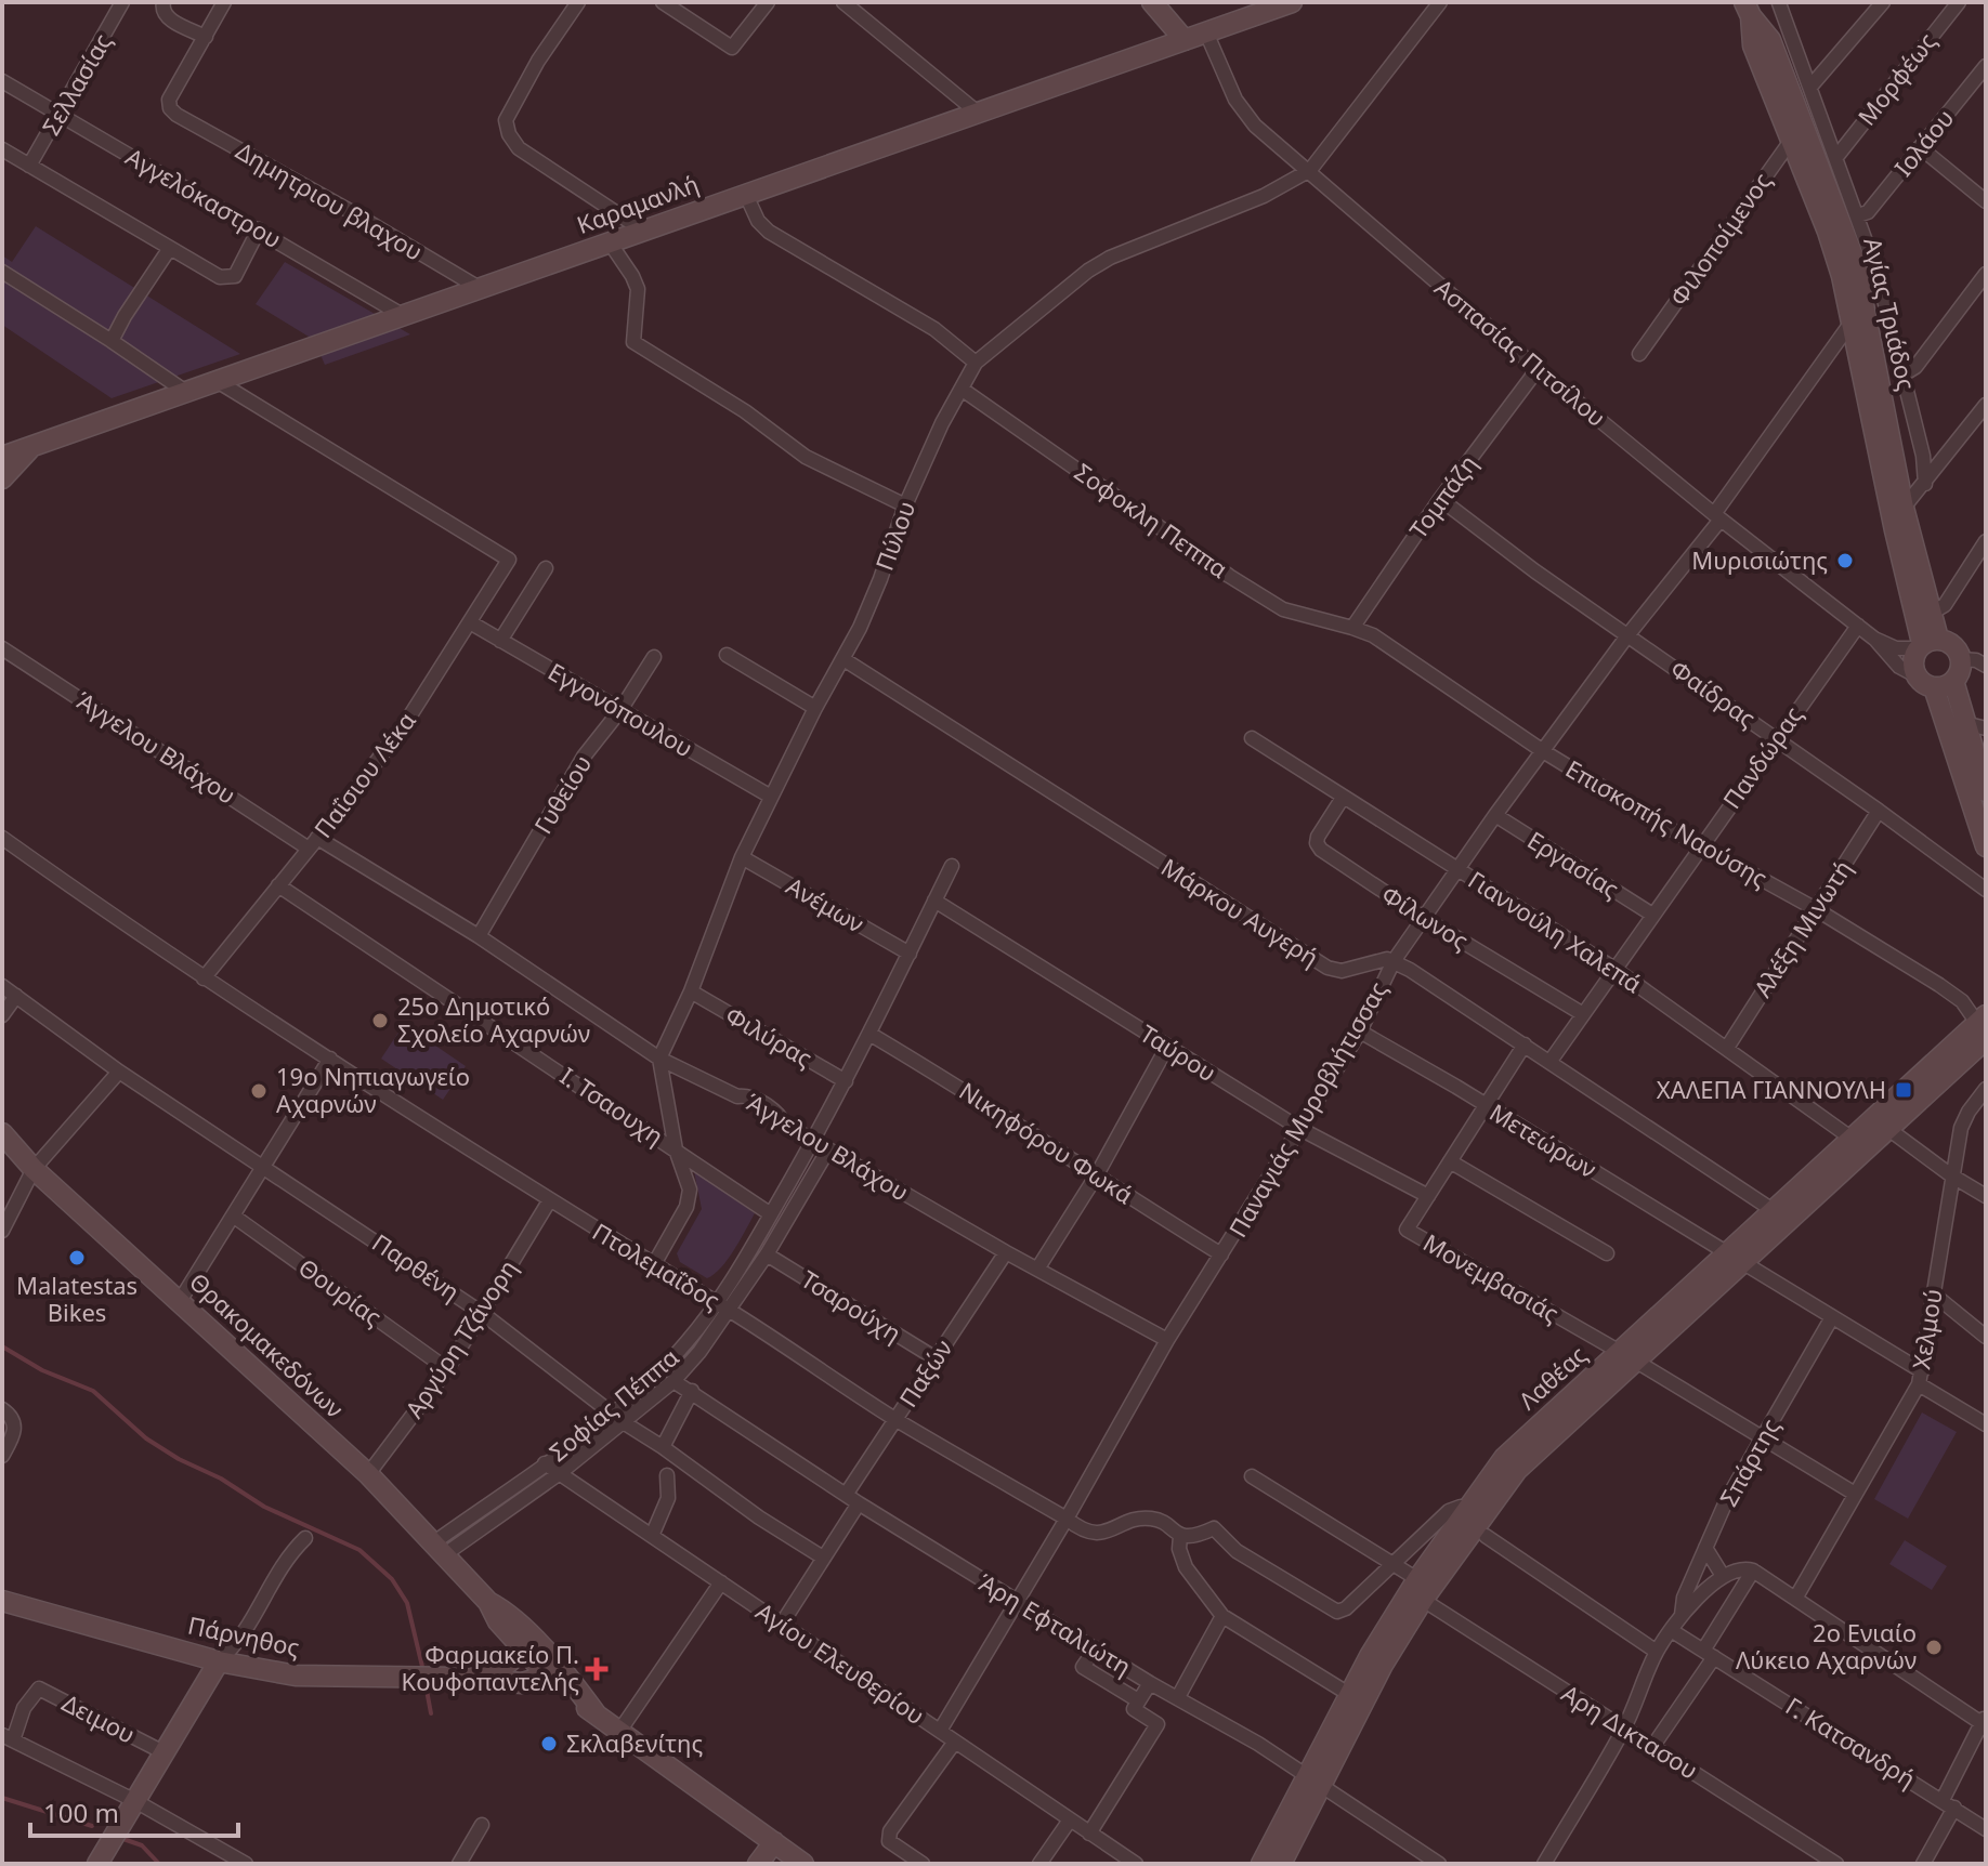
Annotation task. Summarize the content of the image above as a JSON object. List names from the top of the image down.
{
  "streets": {
    "street": [
      "Μορφέως",
      "Σελλασίας",
      "Ιολάου",
      "Αγγελόκαστρου",
      "Δημητριου βλαχου",
      "Καραμανλή",
      "Φιλοποίμενος",
      "Αγίας Τριάδος",
      "Ασπασίας Πιτσίλου",
      "Τομπάζη",
      "Σοφοκλη Πεππα",
      "Πύλου",
      "Φαίδρας",
      "Εγγονόπουλου",
      "Άγγελου Βλάχου",
      "Πανδώρας",
      "Παΐσιου Λέκα",
      "Γυθείου",
      "Επισκοπής Ναούσης",
      "Εργασίας",
      "Ανέμων",
      "Μάρκου Αυγερή",
      "Φίλωνος",
      "Αλέξη Μινωτή",
      "Γιαννούλη Χαλεπά",
      "Φιλύρας",
      "Ταύρου",
      "Ι. Τσαουχη",
      "Παναγιάς Μυροβλήτισσας",
      "Μετεώρων",
      "Νικηφόρου Φωκά",
      "Πτολεμαΐδος",
      "Παρθένη",
      "Μονεμβασιάς",
      "Θουρίας",
      "Τσαρούχη",
      "Χελμού",
      "Αργύρη Τζάνορη",
      "Θρακομακεδόνων",
      "Παξών",
      "Λαθέας",
      "Σοφίας Πέππα",
      "Σπάρτης",
      "Άρη Εφταλιώτη",
      "Πάρνηθος",
      "Αγίου Ελευθερίου",
      "Δειμου",
      "Αρη Δικτασου",
      "Γ. Κατσανδρή"
    ]
  },
  "crossings": [
    ["Μορφέως", "Αγίας Τριάδος"],
    ["Σελλασίας", "Αγγελόκαστρου"],
    ["Ιολάου", "Αγίας Τριάδος"],
    ["Αγγελόκαστρου", "Καραμανλή"],
    ["Δημητριου βλαχου", "Καραμανλή"],
    ["Καραμανλή", "Ασπασίας Πιτσίλου"],
    ["Καραμανλή", "Παΐσιου Λέκα"],
    ["Φιλοποίμενος", "Αγίας Τριάδος"],
    ["Αγίας Τριάδος", "Ασπασίας Πιτσίλου"],
    ["Αγίας Τριάδος", "Παναγιάς Μυροβλήτισσας"],
    ["Ασπασίας Πιτσίλου", "Τομπάζη"],
    ["Ασπασίας Πιτσίλου", "Πύλου"],
    ["Ασπασίας Πιτσίλου", "Πανδώρας"],
    ["Ασπασίας Πιτσίλου", "Παναγιάς Μυροβλήτισσας"],
    ["Τομπάζη", "Σοφοκλη Πεππα"],
    ["Τομπάζη", "Φαίδρας"],
    ["Τομπάζη", "Επισκοπής Ναούσης"],
    ["Σοφοκλη Πεππα", "Πύλου"],
    ["Σοφοκλη Πεππα", "Επισκοπής Ναούσης"],
    ["Πύλου", "Εγγονόπουλου"],
    ["Πύλου", "Άγγελου Βλάχου"],
    ["Πύλου", "Ανέμων"],
    ["Πύλου", "Μάρκου Αυγερή"],
    ["Πύλου", "Φιλύρας"],
    ["Φαίδρας", "Πανδώρας"],
    ["Φαίδρας", "Αλέξη Μινωτή"],
    ["Φαίδρας", "Παναγιάς Μυροβλήτισσας"],
    ["Εγγονόπουλου", "Παΐσιου Λέκα"],
    ["Εγγονόπουλου", "Γυθείου"],
    ["Άγγελου Βλάχου", "Παΐσιου Λέκα"],
    ["Άγγελου Βλάχου", "Γυθείου"],
    ["Άγγελου Βλάχου", "Παναγιάς Μυροβλήτισσας"],
    ["Άγγελου Βλάχου", "Παξών"],
    ["Άγγελου Βλάχου", "Σοφίας Πέππα"],
    ["Πανδώρας", "Επισκοπής Ναούσης"],
    ["Πανδώρας", "Εργασίας"],
    ["Πανδώρας", "Φίλωνος"],
    ["Πανδώρας", "Γιαννούλη Χαλεπά"],
    ["Παΐσιου Λέκα", "Ι. Τσαουχη"],
    ["Παΐσιου Λέκα", "Πτολεμαΐδος"],
    ["Επισκοπής Ναούσης", "Αλέξη Μινωτή"],
    ["Επισκοπής Ναούσης", "Παναγιάς Μυροβλήτισσας"],
    ["Επισκοπής Ναούσης", "Λαθέας"],
    ["Εργασίας", "Παναγιάς Μυροβλήτισσας"],
    ["Ανέμων", "Σοφίας Πέππα"],
    ["Μάρκου Αυγερή", "Παναγιάς Μυροβλήτισσας"],
    ["Φίλωνος", "Γιαννούλη Χαλεπά"],
    ["Φίλωνος", "Παναγιάς Μυροβλήτισσας"],
    ["Αλέξη Μινωτή", "Γιαννούλη Χαλεπά"],
    ["Γιαννούλη Χαλεπά", "Παναγιάς Μυροβλήτισσας"],
    ["Γιαννούλη Χαλεπά", "Λαθέας"],
    ["Φιλύρας", "Σοφίας Πέππα"],
    ["Ταύρου", "Παναγιάς Μυροβλήτισσας"],
    ["Ταύρου", "Μονεμβασιάς"],
    ["Ταύρου", "Σοφίας Πέππα"],
    ["Ι. Τσαουχη", "Σοφίας Πέππα"],
    ["Παναγιάς Μυροβλήτισσας", "Μετεώρων"],
    ["Παναγιάς Μυροβλήτισσας", "Νικηφόρου Φωκά"],
    ["Παναγιάς Μυροβλήτισσας", "Πτολεμαΐδος"],
    ["Παναγιάς Μυροβλήτισσας", "Άρη Εφταλιώτη"],
    ["Παναγιάς Μυροβλήτισσας", "Αγίου Ελευθερίου"],
    ["Μετεώρων", "Χελμού"],
    ["Μετεώρων", "Λαθέας"],
    ["Μετεώρων", "Σπάρτης"],
    ["Νικηφόρου Φωκά", "Σοφίας Πέππα"],
    ["Πτολεμαΐδος", "Αργύρη Τζάνορη"],
    ["Πτολεμαΐδος", "Παξών"],
    ["Πτολεμαΐδος", "Σοφίας Πέππα"],
    ["Παρθένη", "Αργύρη Τζάνορη"],
    ["Παρθένη", "Σοφίας Πέππα"],
    ["Μονεμβασιάς", "Χελμού"],
    ["Μονεμβασιάς", "Λαθέας"],
    ["Μονεμβασιάς", "Σπάρτης"],
    ["Θουρίας", "Αργύρη Τζάνορη"],
    ["Τσαρούχη", "Παξών"],
    ["Τσαρούχη", "Σοφίας Πέππα"],
    ["Αργύρη Τζάνορη", "Θρακομακεδόνων"],
    ["Θρακομακεδόνων", "Σοφίας Πέππα"],
    ["Παξών", "Άρη Εφταλιώτη"],
    ["Λαθέας", "Άρη Εφταλιώτη"],
    ["Λαθέας", "Αρη Δικτασου"],
    ["Σοφίας Πέππα", "Άρη Εφταλιώτη"],
    ["Σοφίας Πέππα", "Αγίου Ελευθερίου"]
  ],
  "places": {
    "other": [
      "Μυρισιώτης",
      "25ο Δημοτικό Σχολείο Αχαρνών",
      "19ο Νηπιαγωγείο Αχαρνών",
      "Malatestas Bikes",
      "2ο Ενιαίο Λύκειο Αχαρνών",
      "Σκλαβενίτης"
    ],
    "transit": ["ΧΑΛΕΠΑ ΓΙΑΝΝΟΥΛΗ"],
    "health": ["Φαρμακείο Π. Κουφοπαντελής"]
  },
  "scale_bar": "100 m"
}
